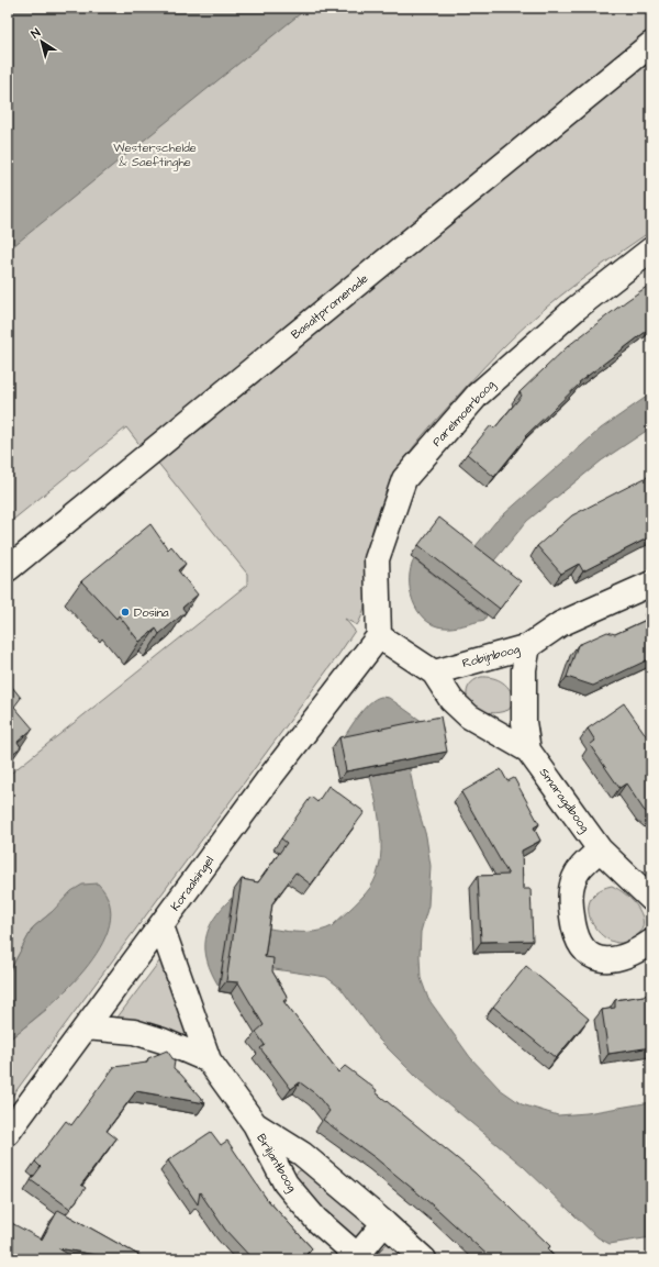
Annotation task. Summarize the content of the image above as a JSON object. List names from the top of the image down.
{
  "streets": {
    "street": [
      "Basaltpromenade",
      "Parelmoerboog",
      "Robijnboog",
      "Smaragdboog",
      "Koraalsingel",
      "Briljantboog"
    ]
  },
  "crossings": [
    ["Parelmoerboog", "Koraalsingel"],
    ["Robijnboog", "Smaragdboog"],
    ["Koraalsingel", "Briljantboog"]
  ],
  "parks": ["Westerschelde & Saeftinghe"],
  "places": ["Dosina"],
  "north": "top left"
}
